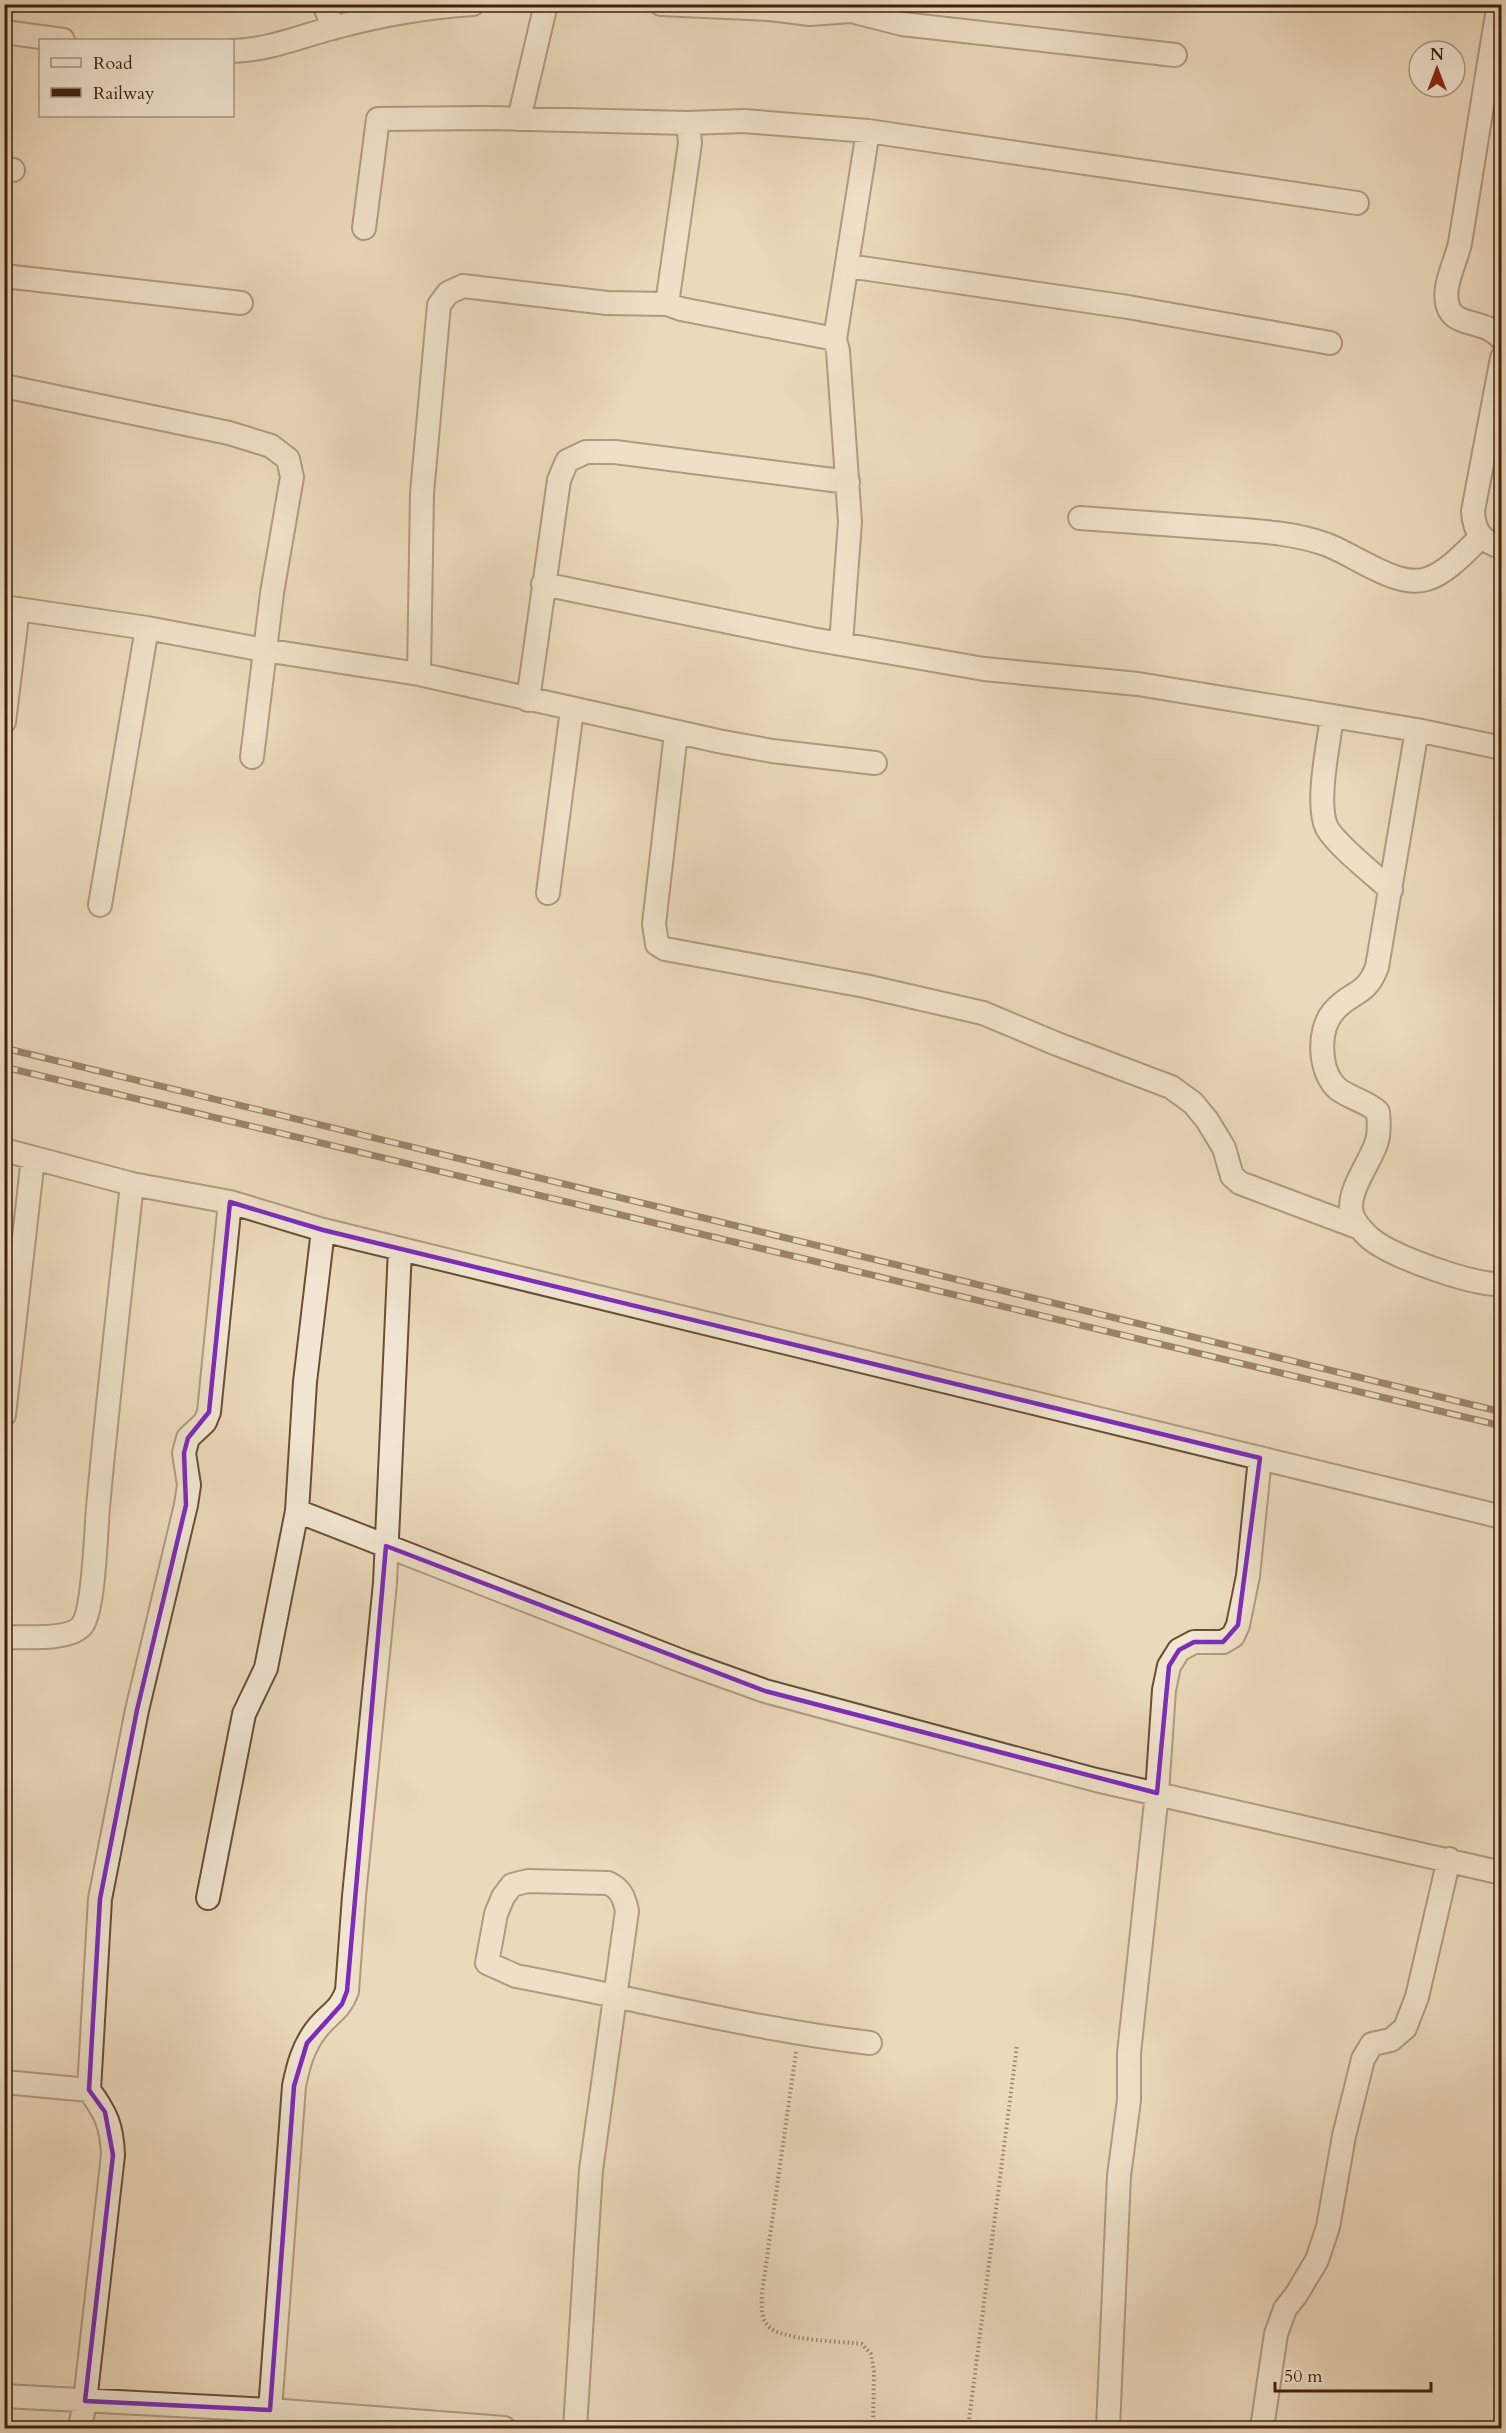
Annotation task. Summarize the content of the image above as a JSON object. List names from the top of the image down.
{
  "legend": ["Road", "Railway"],
  "scale_bar": "50 m",
  "north": "top"
}
